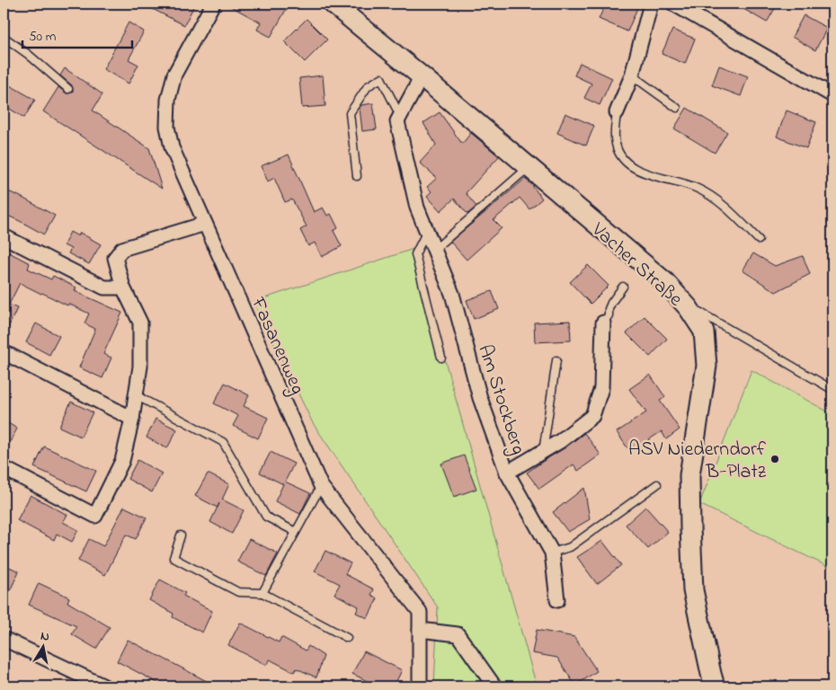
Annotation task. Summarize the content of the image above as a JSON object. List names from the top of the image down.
{
  "streets": {
    "main road": ["Vacher Straße"],
    "street": ["Fasanenweg", "Am Stockberg"]
  },
  "places": ["ASV Niederndorf B-Platz"],
  "scale_bar": "50 m",
  "north": "top"
}
